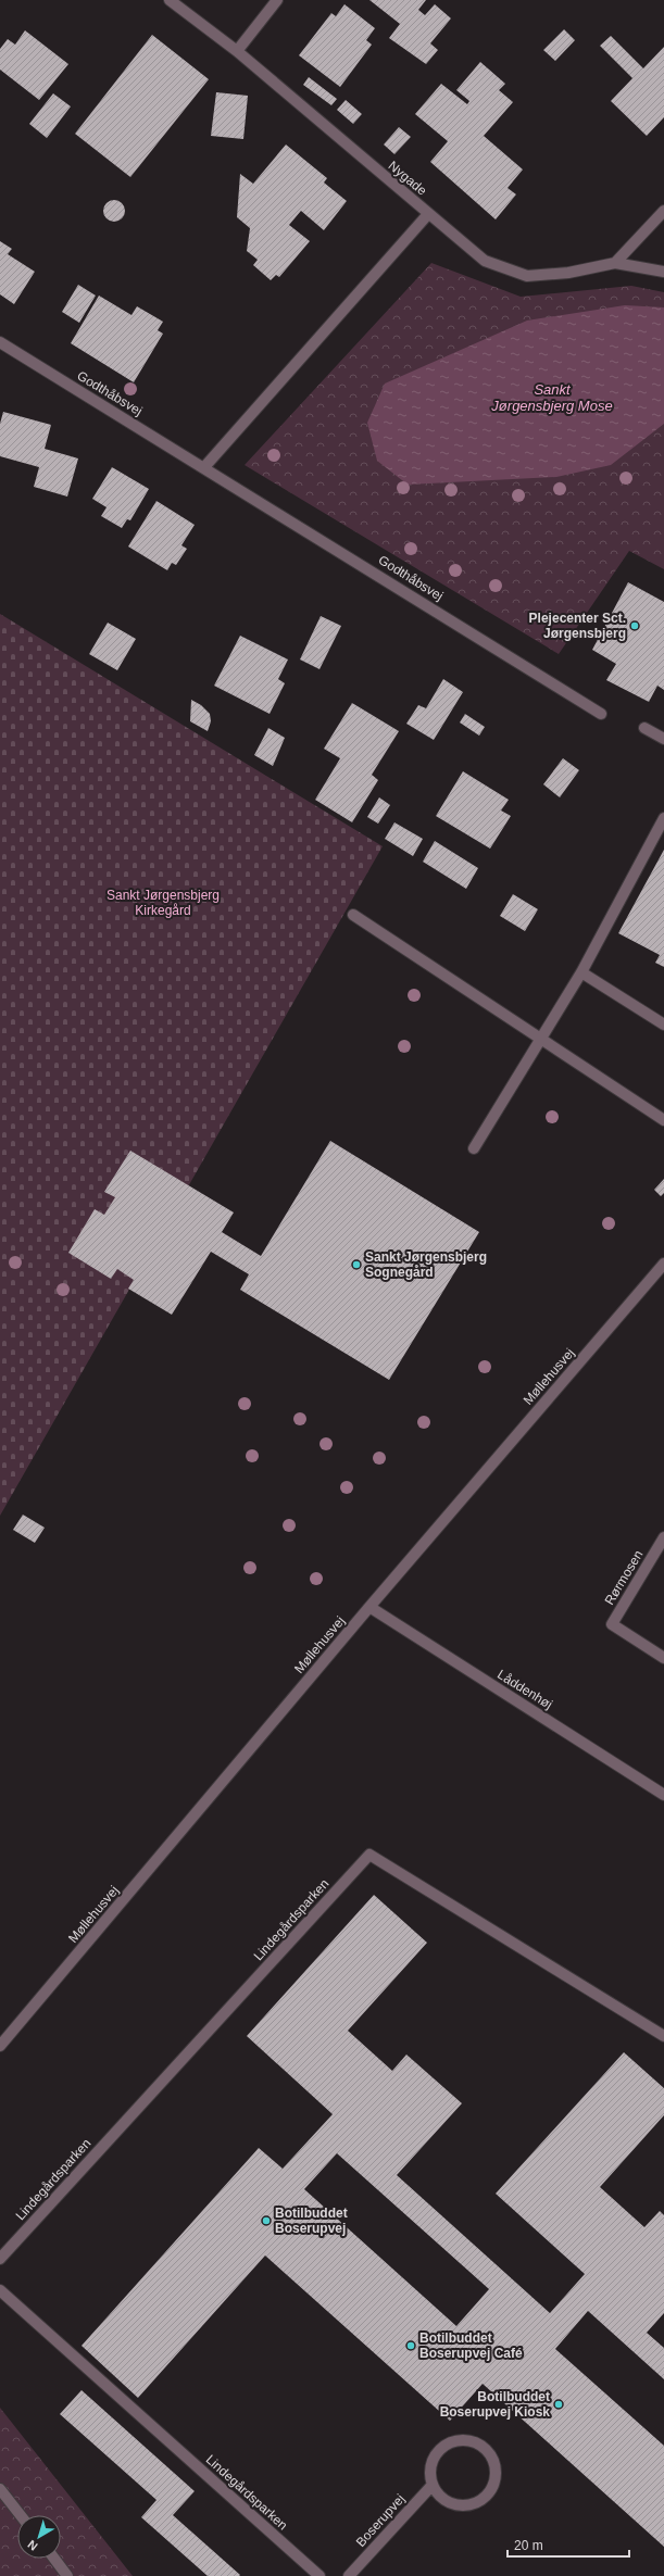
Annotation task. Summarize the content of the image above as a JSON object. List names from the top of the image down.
{
  "streets": {
    "street": [
      "Nygade",
      "Godthåbsvej",
      "Møllehusvej",
      "Rørmosen",
      "Låddenhøj",
      "Lindegårdsparken",
      "Boserupvej"
    ]
  },
  "crossings": [
    ["Møllehusvej", "Låddenhøj"]
  ],
  "water": ["Sankt Jørgensbjerg Mose"],
  "parks": ["Sankt Jørgensbjerg Kirkegård"],
  "places": [
    "Plejecenter Sct. Jørgensbjerg",
    "Sankt Jørgensbjerg Sognegård",
    "Botilbuddet Boserupvej",
    "Botilbuddet Boserupvej Café",
    "Botilbuddet Boserupvej Kiosk"
  ],
  "scale_bar": "20 m",
  "north": "bottom left"
}
